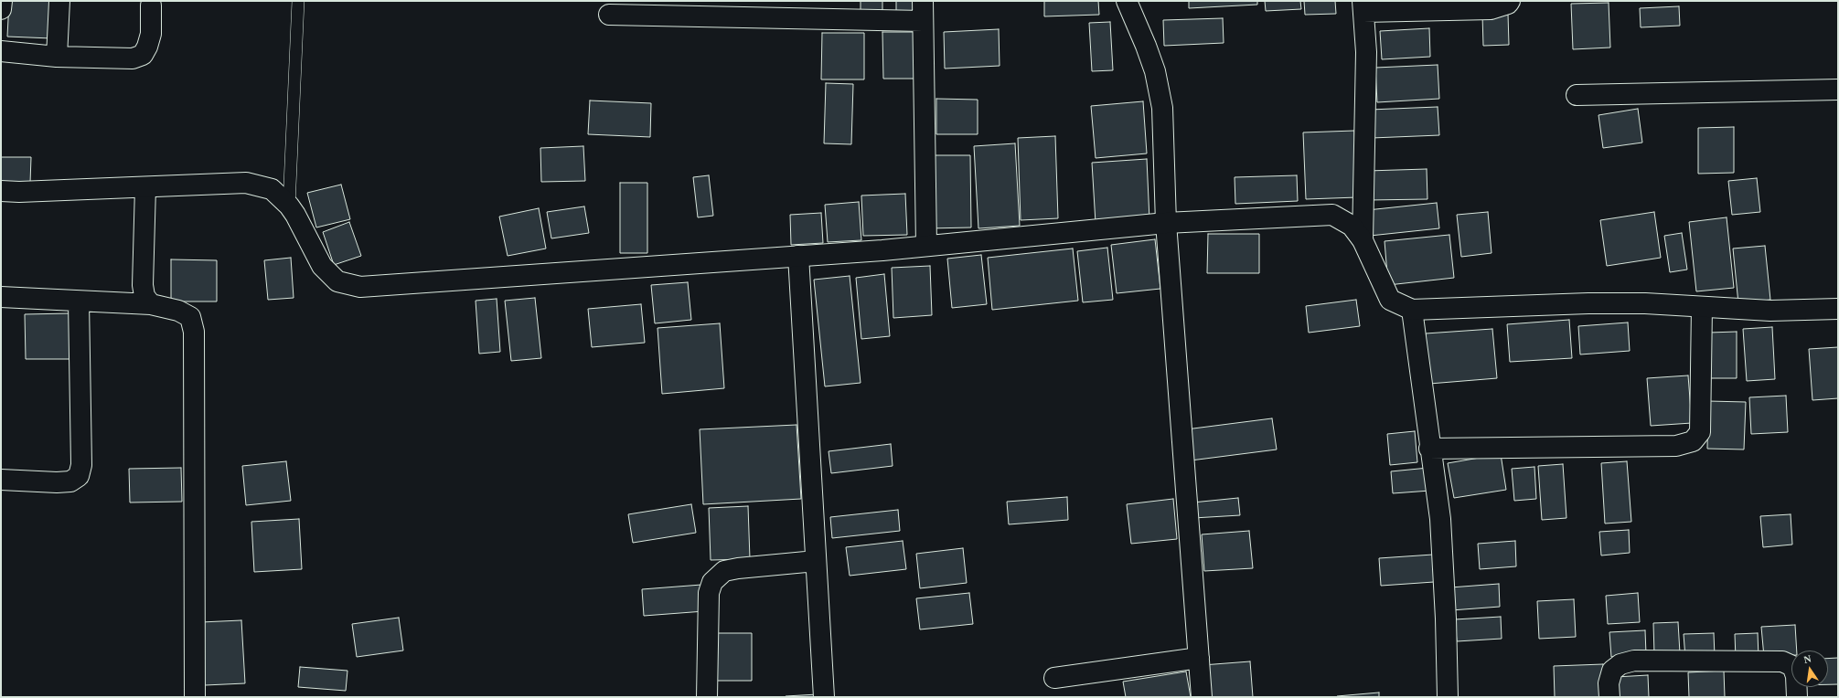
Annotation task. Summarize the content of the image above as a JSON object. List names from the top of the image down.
{
  "north": "top"
}
